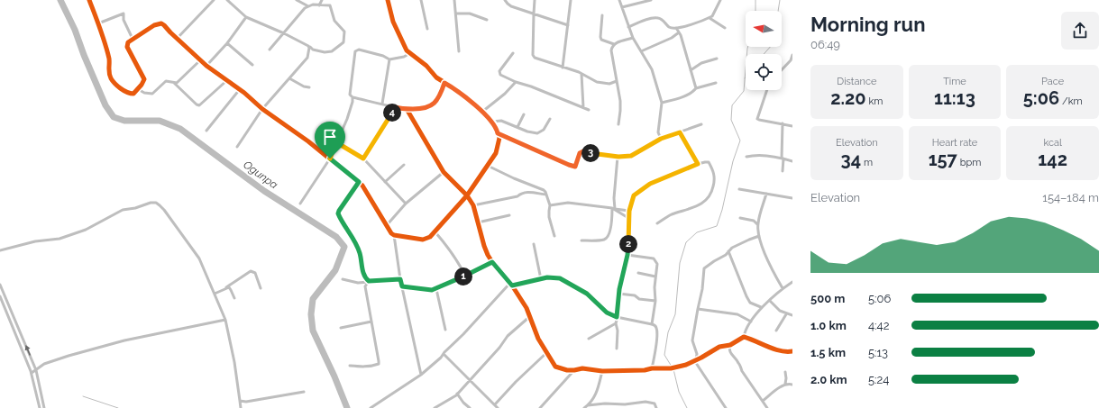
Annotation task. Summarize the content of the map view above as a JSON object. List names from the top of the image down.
{
  "water": ["Ogunpa"],
  "north": "left",
  "page": {
    "heading": ["Morning run", "06:49"],
    "stats": [
      ["Distance", "2.20 km"],
      ["Time", "11:13"],
      ["Pace", "5:06 /km"],
      ["Elevation", "34 m"],
      ["Heart rate", "157 bpm"],
      ["kcal", "142"]
    ],
    "pins": [
      "4",
      "3",
      "2",
      "1"
    ],
    "chart": ["Elevation", "154–184 m"],
    "list": [
      {
        "name": "500 m",
        "note": "5:06"
      },
      {
        "name": "1.0 km",
        "note": "4:42"
      },
      {
        "name": "1.5 km",
        "note": "5:13"
      },
      {
        "name": "2.0 km",
        "note": "5:24"
      }
    ]
  }
}
